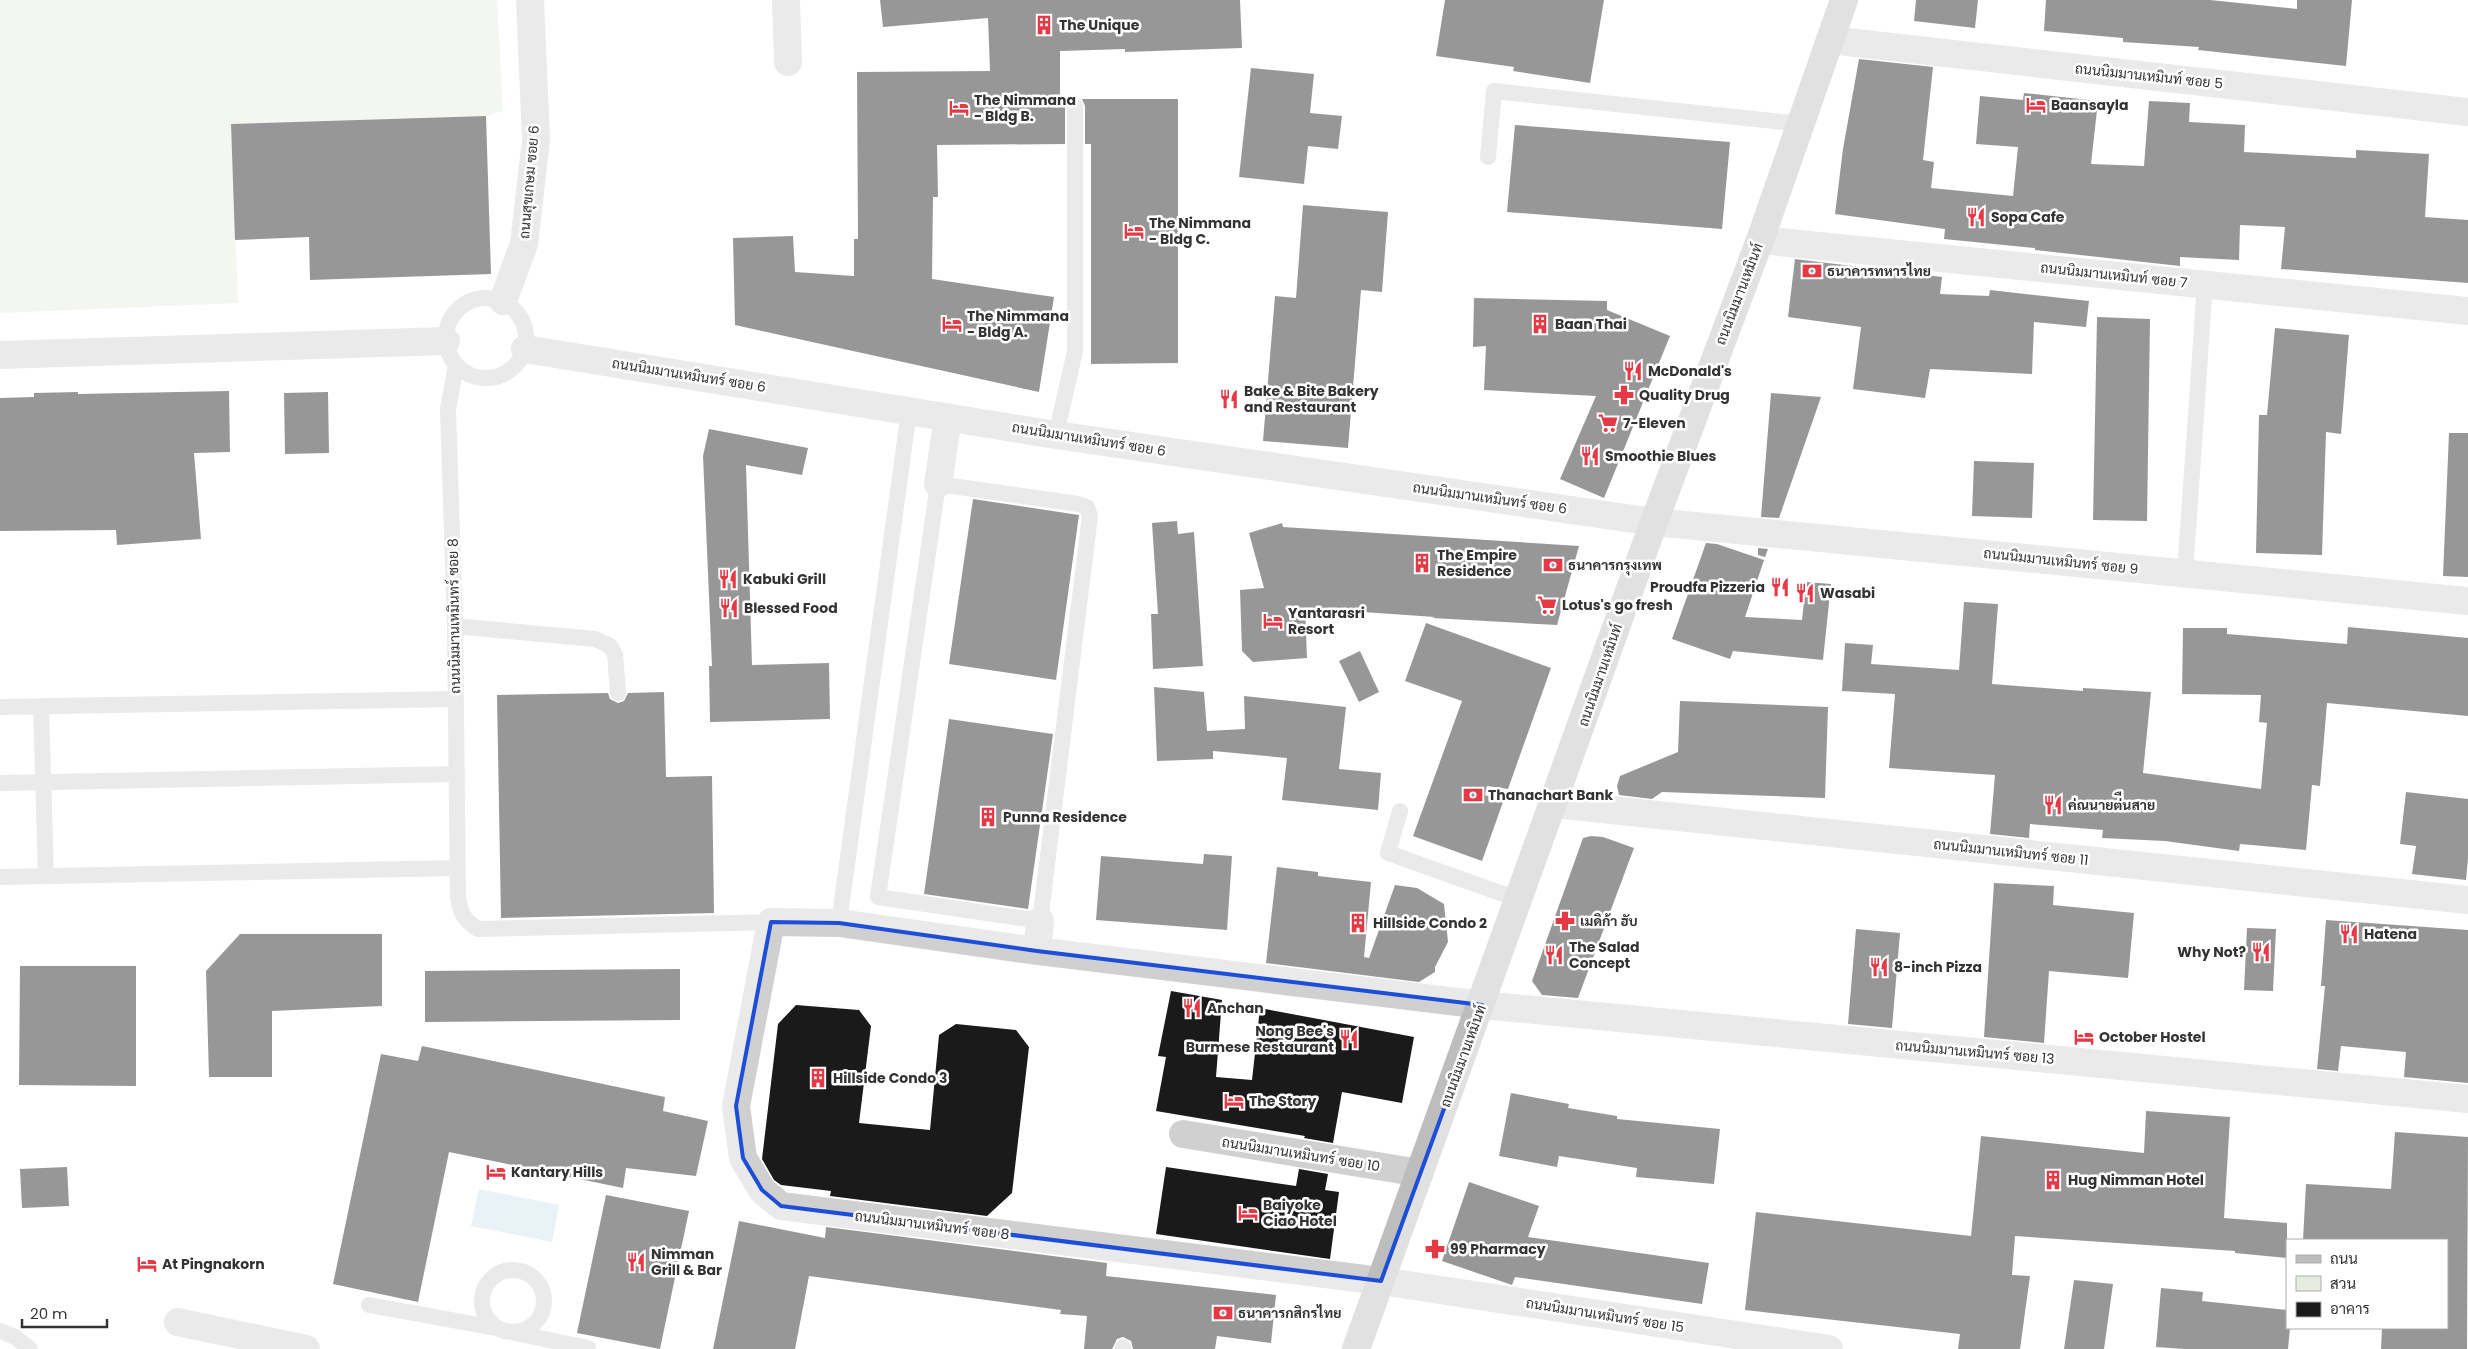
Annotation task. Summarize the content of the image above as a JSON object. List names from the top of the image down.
{
  "streets": {
    "main road": ["ถนนนิมมานเหมินท์"],
    "street": [
      "ถนนนิมมานเหมินท์ ซอย 5",
      "ถนนสุขเกษม ซอย 6",
      "ถนนนิมมานเหมินท์ ซอย 7",
      "ถนนนิมมานเหมินทร์ ซอย 6",
      "ถนนนิมมานเหมินทร์ ซอย 9",
      "ถนนนิมมานเหมินทร์ ซอย 8",
      "ถนนนิมมานเหมินทร์ ซอย 11",
      "ถนนนิมมานเหมินทร์ ซอย 13",
      "ถนนนิมมานเหมินทร์ ซอย 10",
      "ถนนนิมมานเหมินทร์ ซอย 15"
    ]
  },
  "crossings": [
    ["ถนนนิมมานเหมินท์ ซอย 5", "ถนนนิมมานเหมินท์"],
    ["ถนนสุขเกษม ซอย 6", "ถนนนิมมานเหมินทร์ ซอย 6"],
    ["ถนนสุขเกษม ซอย 6", "ถนนนิมมานเหมินทร์ ซอย 8"],
    ["ถนนนิมมานเหมินท์ ซอย 7", "ถนนนิมมานเหมินท์"],
    ["ถนนนิมมานเหมินท์", "ถนนนิมมานเหมินทร์ ซอย 6"],
    ["ถนนนิมมานเหมินท์", "ถนนนิมมานเหมินทร์ ซอย 9"],
    ["ถนนนิมมานเหมินท์", "ถนนนิมมานเหมินทร์ ซอย 8"],
    ["ถนนนิมมานเหมินท์", "ถนนนิมมานเหมินทร์ ซอย 11"],
    ["ถนนนิมมานเหมินท์", "ถนนนิมมานเหมินทร์ ซอย 13"],
    ["ถนนนิมมานเหมินท์", "ถนนนิมมานเหมินทร์ ซอย 10"],
    ["ถนนนิมมานเหมินท์", "ถนนนิมมานเหมินทร์ ซอย 15"],
    ["ถนนนิมมานเหมินทร์ ซอย 6", "ถนนนิมมานเหมินทร์ ซอย 9"],
    ["ถนนนิมมานเหมินทร์ ซอย 6", "ถนนนิมมานเหมินทร์ ซอย 8"],
    ["ถนนนิมมานเหมินทร์ ซอย 8", "ถนนนิมมานเหมินทร์ ซอย 13"],
    ["ถนนนิมมานเหมินทร์ ซอย 8", "ถนนนิมมานเหมินทร์ ซอย 15"]
  ],
  "places": {
    "building": [
      "The Unique",
      "Baan Thai",
      "The Empire Residence",
      "Punna Residence",
      "Hillside Condo 2",
      "Hillside Condo 3",
      "Hug Nimman Hotel"
    ],
    "hotel": [
      "Baansayla",
      "The Nimmana - Bldg B.",
      "The Nimmana - Bldg C.",
      "The Nimmana - Bldg A.",
      "Yantarasri Resort",
      "October Hostel",
      "The Story",
      "Kantary Hills",
      "Baiyoke Ciao Hotel",
      "At Pingnakorn"
    ],
    "restaurant": [
      "Sopa Cafe",
      "McDonald's",
      "Bake & Bite Bakery and Restaurant",
      "Smoothie Blues",
      "Kabuki Grill",
      "Proudfa Pizzeria",
      "Wasabi",
      "Blessed Food",
      "ค่ณนายต่ืนสาย",
      "Hatena",
      "Why Not?",
      "The Salad Concept",
      "8-inch Pizza",
      "Anchan",
      "Nong Bee's Burmese Restaurant",
      "Nimman Grill & Bar"
    ],
    "bank": [
      "ธนาคารทหารไทย",
      "ธนาคารกรุงเทพ",
      "Thanachart Bank",
      "ธนาคารกสิกรไทย"
    ],
    "pharmacy": ["Quality Drug", "เมดิก้า ฮับ", "99 Pharmacy"],
    "supermarket": ["7-Eleven", "Lotus's go fresh"]
  },
  "legend": ["ถนน", "สวน", "อาคาร"],
  "scale_bar": "20 m"
}
